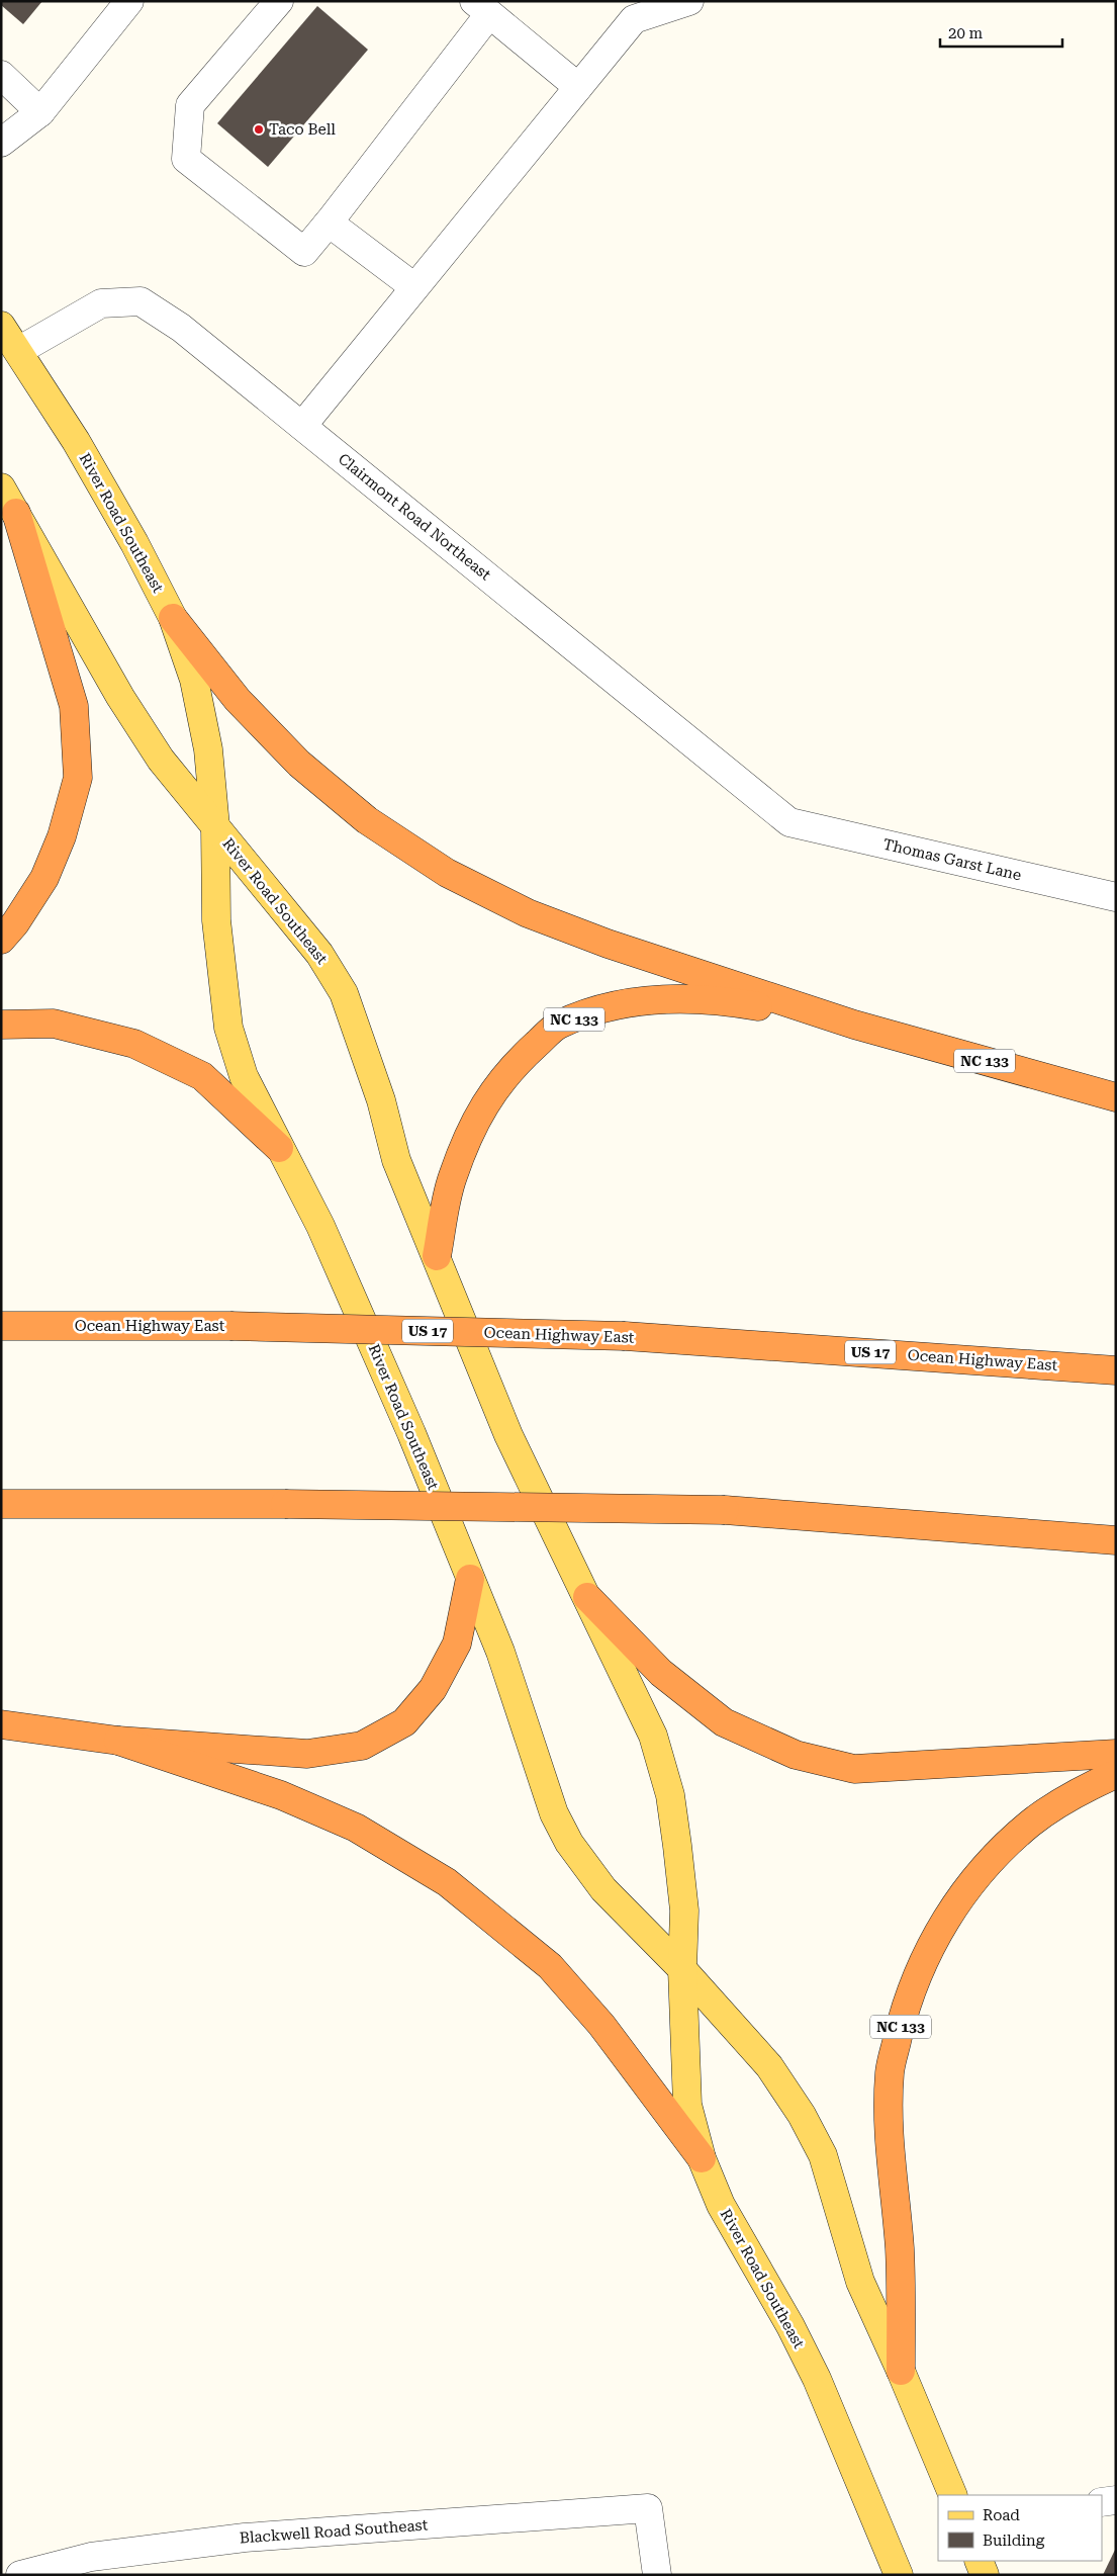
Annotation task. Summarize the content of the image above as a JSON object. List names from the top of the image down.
{
  "streets": {
    "highway": ["NC 133", "Ocean Highway East", "US 17"],
    "main road": ["River Road Southeast"],
    "street": ["Clairmont Road Northeast", "Thomas Garst Lane", "Blackwell Road Southeast"]
  },
  "crossings": [
    ["Clairmont Road Northeast", "River Road Southeast"],
    ["Clairmont Road Northeast", "Thomas Garst Lane"],
    ["River Road Southeast", "NC 133"]
  ],
  "places": ["Taco Bell"],
  "legend": ["Road", "Building"],
  "scale_bar": "20 m"
}
